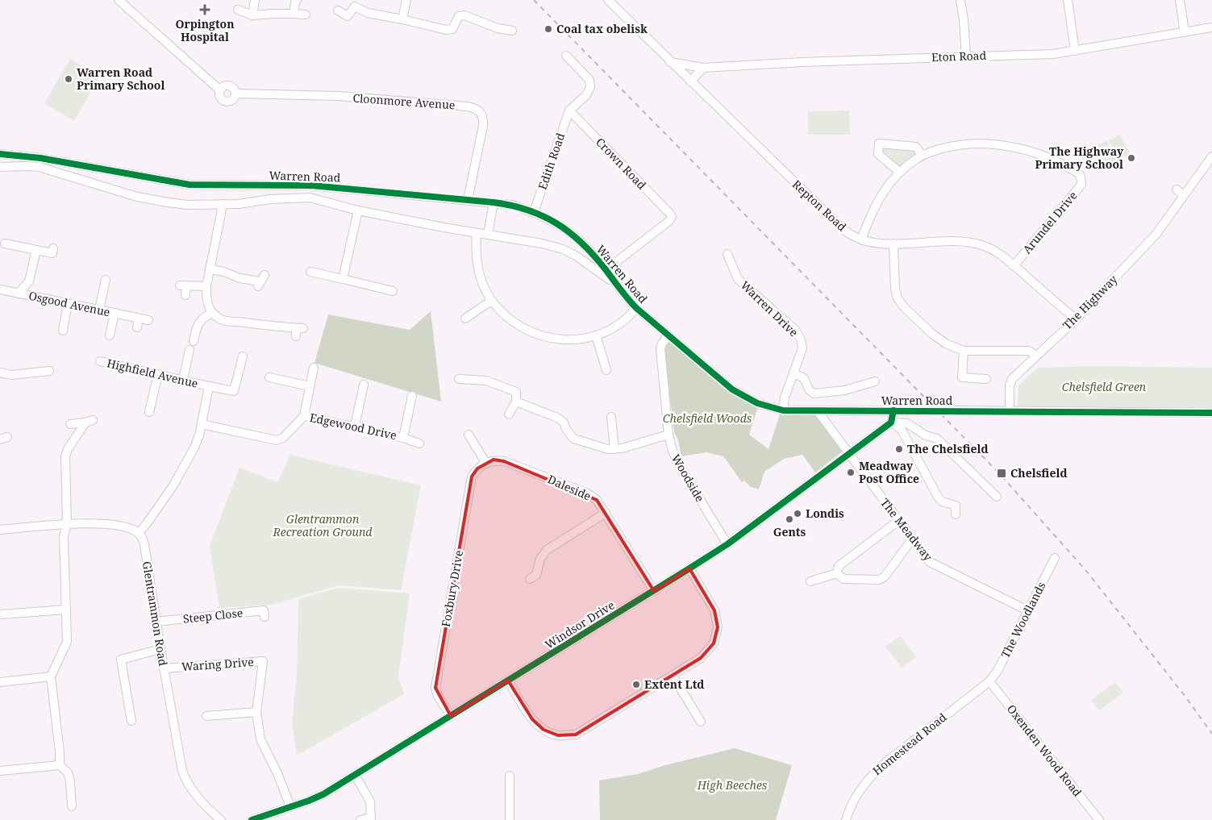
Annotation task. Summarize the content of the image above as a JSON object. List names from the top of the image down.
{
  "streets": {
    "street": [
      "Eton Road",
      "Cloonmore Avenue",
      "Edith Road",
      "Crown Road",
      "Warren Road",
      "Repton Road",
      "Arundel Drive",
      "The Highway",
      "Osgood Avenue",
      "Warren Drive",
      "Highfield Avenue",
      "Edgewood Drive",
      "Woodside",
      "Daleside",
      "The Meadway",
      "Foxbury Drive",
      "Glentrammon Road",
      "Steep Close",
      "The Woodlands",
      "Windsor Drive",
      "Waring Drive",
      "Homestead Road",
      "Oxenden Wood Road"
    ]
  },
  "crossings": [
    ["Eton Road", "Repton Road"],
    ["Cloonmore Avenue", "Warren Road"],
    ["Edith Road", "Crown Road"],
    ["Edith Road", "Warren Road"],
    ["Crown Road", "Warren Road"],
    ["Warren Road", "The Highway"],
    ["Warren Road", "Warren Drive"],
    ["Warren Road", "Woodside"],
    ["Warren Road", "The Meadway"],
    ["Repton Road", "Arundel Drive"],
    ["Repton Road", "The Highway"],
    ["Highfield Avenue", "Edgewood Drive"],
    ["Highfield Avenue", "Glentrammon Road"],
    ["Woodside", "Windsor Drive"],
    ["Daleside", "Foxbury Drive"],
    ["Daleside", "Windsor Drive"],
    ["The Meadway", "The Woodlands"],
    ["The Meadway", "Windsor Drive"],
    ["Foxbury Drive", "Windsor Drive"],
    ["Glentrammon Road", "Steep Close"],
    ["Glentrammon Road", "Waring Drive"],
    ["The Woodlands", "Homestead Road"],
    ["The Woodlands", "Oxenden Wood Road"],
    ["Windsor Drive", "Waring Drive"],
    ["Homestead Road", "Oxenden Wood Road"]
  ],
  "parks": [
    "Chelsfield Green",
    "Chelsfield Woods",
    "Glentrammon Recreation Ground",
    "High Beeches"
  ],
  "places": {
    "health": ["Orpington Hospital"],
    "other": [
      "Coal tax obelisk",
      "Warren Road Primary School",
      "The Highway Primary School",
      "The Chelsfield",
      "Meadway Post Office",
      "Londis",
      "Gents",
      "Extent Ltd"
    ],
    "transit": ["Chelsfield"]
  }
}
